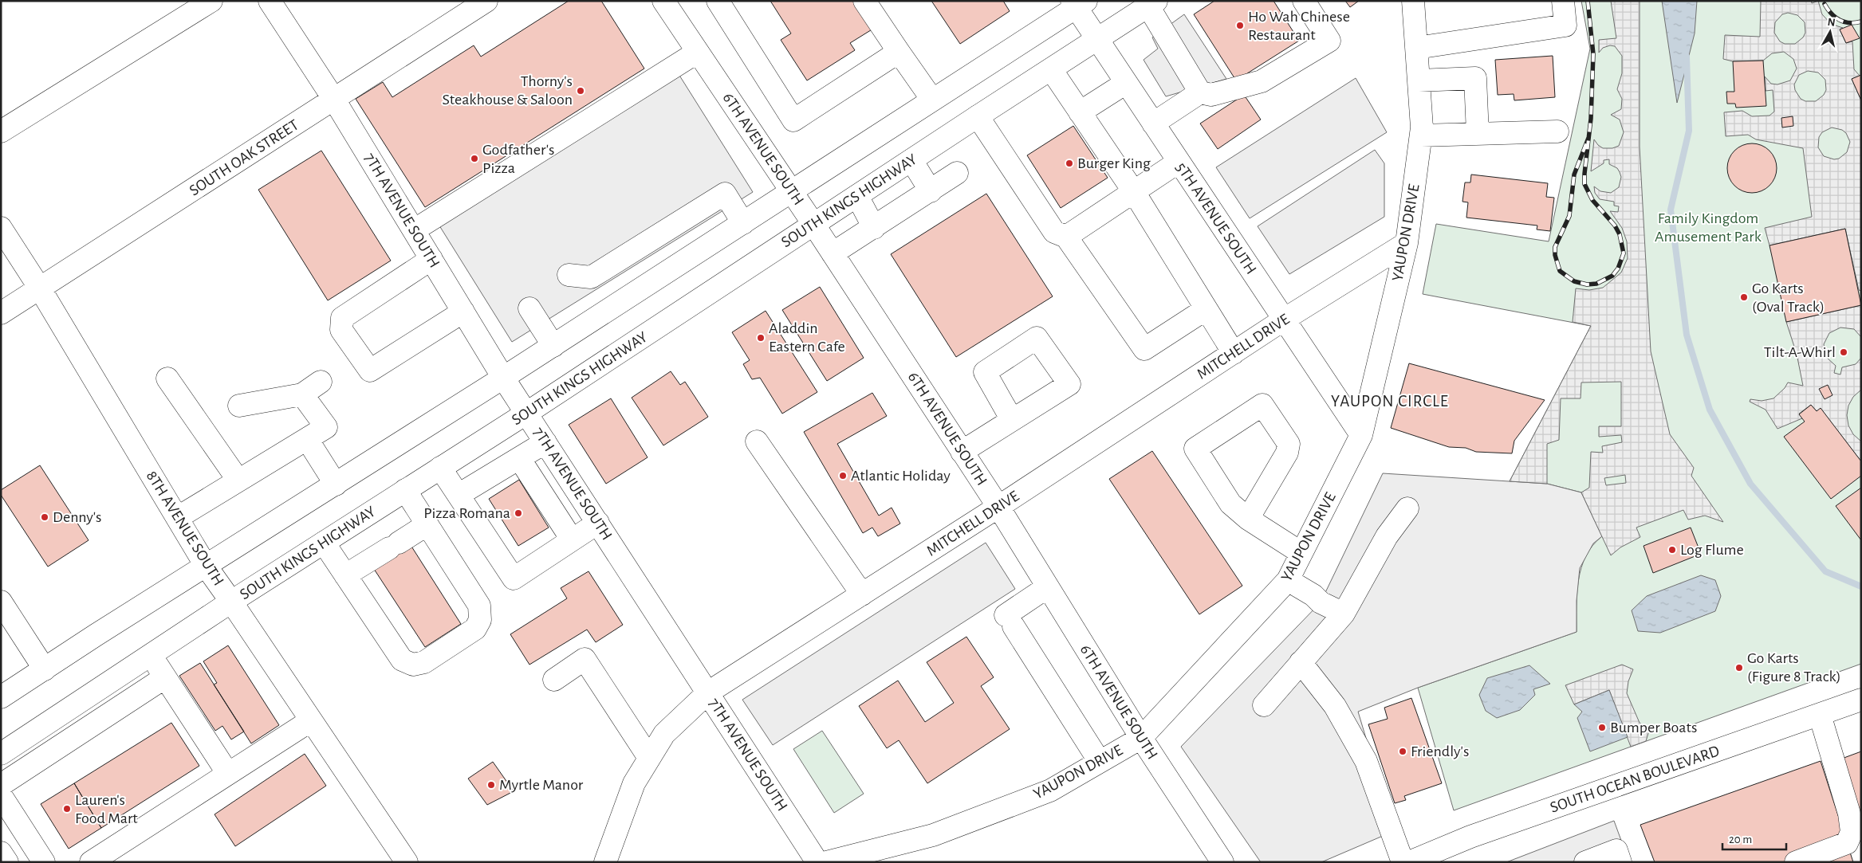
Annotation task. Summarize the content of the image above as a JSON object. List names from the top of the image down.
{
  "streets": {
    "street": [
      "6TH AVENUE SOUTH",
      "SOUTH OAK STREET",
      "SOUTH KINGS HIGHWAY",
      "7TH AVENUE SOUTH",
      "5TH AVENUE SOUTH",
      "YAUPON DRIVE",
      "MITCHELL DRIVE",
      "8TH AVENUE SOUTH",
      "SOUTH OCEAN BOULEVARD"
    ]
  },
  "crossings": [
    ["6TH AVENUE SOUTH", "SOUTH KINGS HIGHWAY"],
    ["6TH AVENUE SOUTH", "YAUPON DRIVE"],
    ["6TH AVENUE SOUTH", "MITCHELL DRIVE"],
    ["SOUTH OAK STREET", "7TH AVENUE SOUTH"],
    ["SOUTH OAK STREET", "8TH AVENUE SOUTH"],
    ["SOUTH KINGS HIGHWAY", "7TH AVENUE SOUTH"],
    ["SOUTH KINGS HIGHWAY", "5TH AVENUE SOUTH"],
    ["SOUTH KINGS HIGHWAY", "8TH AVENUE SOUTH"],
    ["7TH AVENUE SOUTH", "MITCHELL DRIVE"],
    ["5TH AVENUE SOUTH", "YAUPON DRIVE"],
    ["5TH AVENUE SOUTH", "MITCHELL DRIVE"],
    ["YAUPON DRIVE", "MITCHELL DRIVE"]
  ],
  "districts": ["YAUPON CIRCLE"],
  "parks": ["Family Kingdom Amusement Park"],
  "places": [
    "Ho Wah Chinese Restaurant",
    "Thorny's Steakhouse & Saloon",
    "Godfather's Pizza",
    "Burger King",
    "Go Karts (Oval Track)",
    "Aladdin Eastern Cafe",
    "Tilt-A-Whirl",
    "Atlantic Holiday",
    "Pizza Romana",
    "Denny's",
    "Log Flume",
    "Go Karts (Figure 8 Track)",
    "Bumper Boats",
    "Friendly's",
    "Myrtle Manor",
    "Lauren's Food Mart"
  ],
  "scale_bar": "20 m",
  "north": "top"
}
